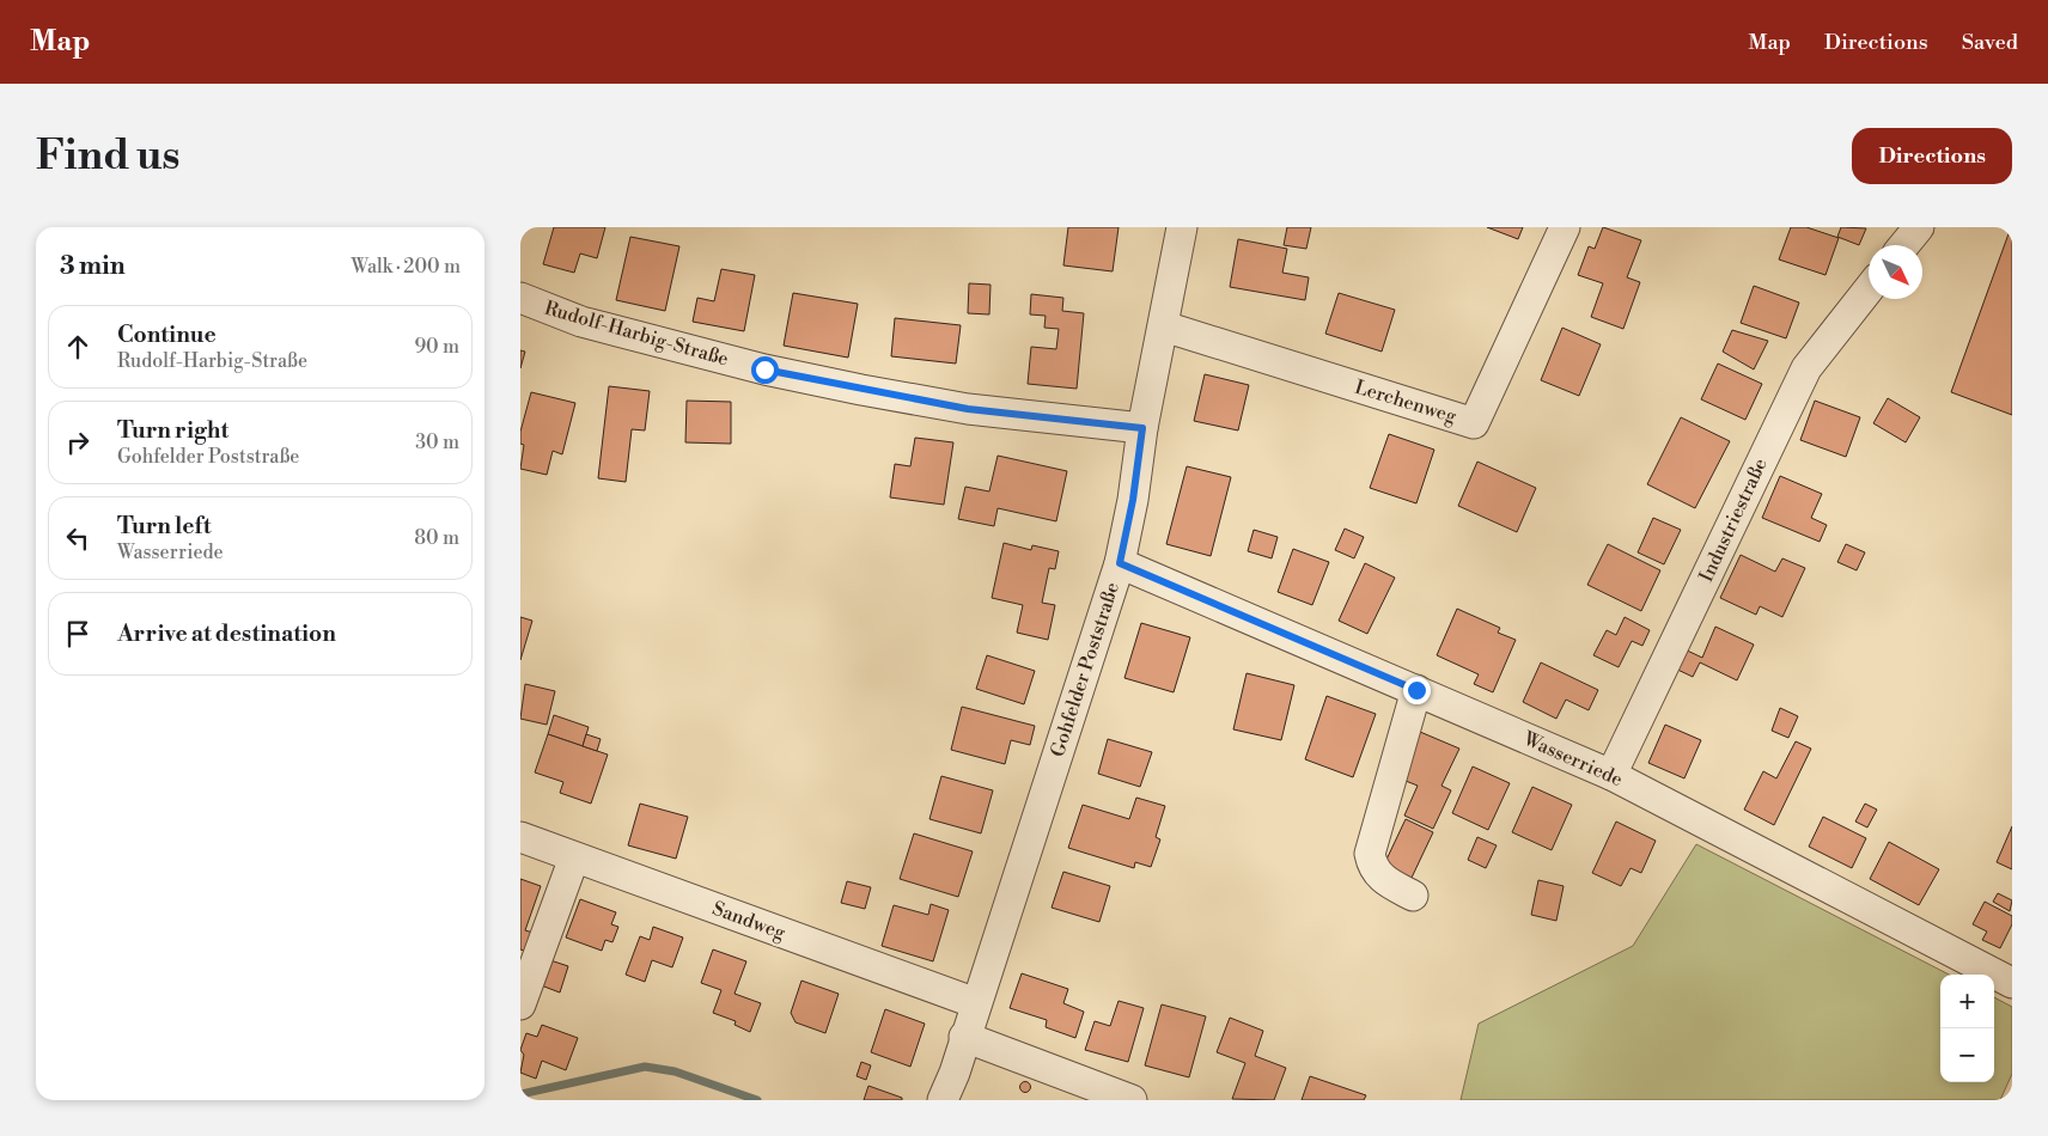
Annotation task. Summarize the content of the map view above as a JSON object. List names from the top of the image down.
{
  "streets": {
    "street": [
      "Rudolf-Harbig-Straße",
      "Lerchenweg",
      "Industriestraße",
      "Gohfelder Poststraße",
      "Wasserriede",
      "Sandweg"
    ]
  },
  "crossings": [
    ["Rudolf-Harbig-Straße", "Gohfelder Poststraße"],
    ["Lerchenweg", "Gohfelder Poststraße"],
    ["Industriestraße", "Wasserriede"],
    ["Gohfelder Poststraße", "Wasserriede"],
    ["Gohfelder Poststraße", "Sandweg"]
  ],
  "north": "bottom right",
  "page": {
    "header": "Map",
    "nav": ["Map", "Directions", "Saved"],
    "buttons": "Directions",
    "title": "Find us",
    "heading": ["3 min", "Walk · 200 m"],
    "list": [
      ["Continue", "Rudolf-Harbig-Straße", "90 m"],
      ["Turn right", "Gohfelder Poststraße", "30 m"],
      ["Turn left", "Wasserriede", "80 m"],
      "Arrive at destination"
    ],
    "map_buttons": ["+", "−"]
  }
}
